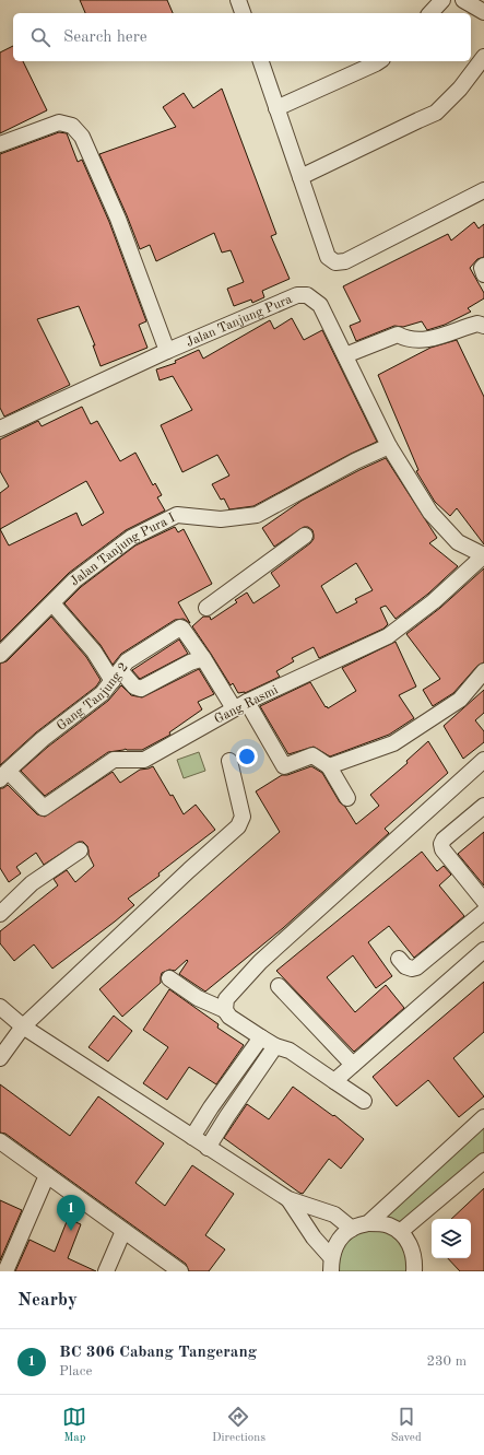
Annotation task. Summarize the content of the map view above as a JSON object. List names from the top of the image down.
{
  "streets": {
    "street": [
      "Jalan Tanjung Pura",
      "Jalan Tanjung Pura I",
      "Gang Tanjung 2",
      "Gang Rasmi"
    ]
  },
  "crossings": [
    ["Jalan Tanjung Pura", "Jalan Tanjung Pura I"],
    ["Jalan Tanjung Pura", "Gang Rasmi"],
    ["Gang Tanjung 2", "Gang Rasmi"]
  ],
  "page": {
    "search": "Search here",
    "pins": "1",
    "heading": "Nearby",
    "list": [
      {
        "mark": "1",
        "name": "BC 306 Cabang Tangerang",
        "note": "Place",
        "value": "230 m"
      }
    ],
    "nav": ["Map", "Directions", "Saved"]
  }
}
